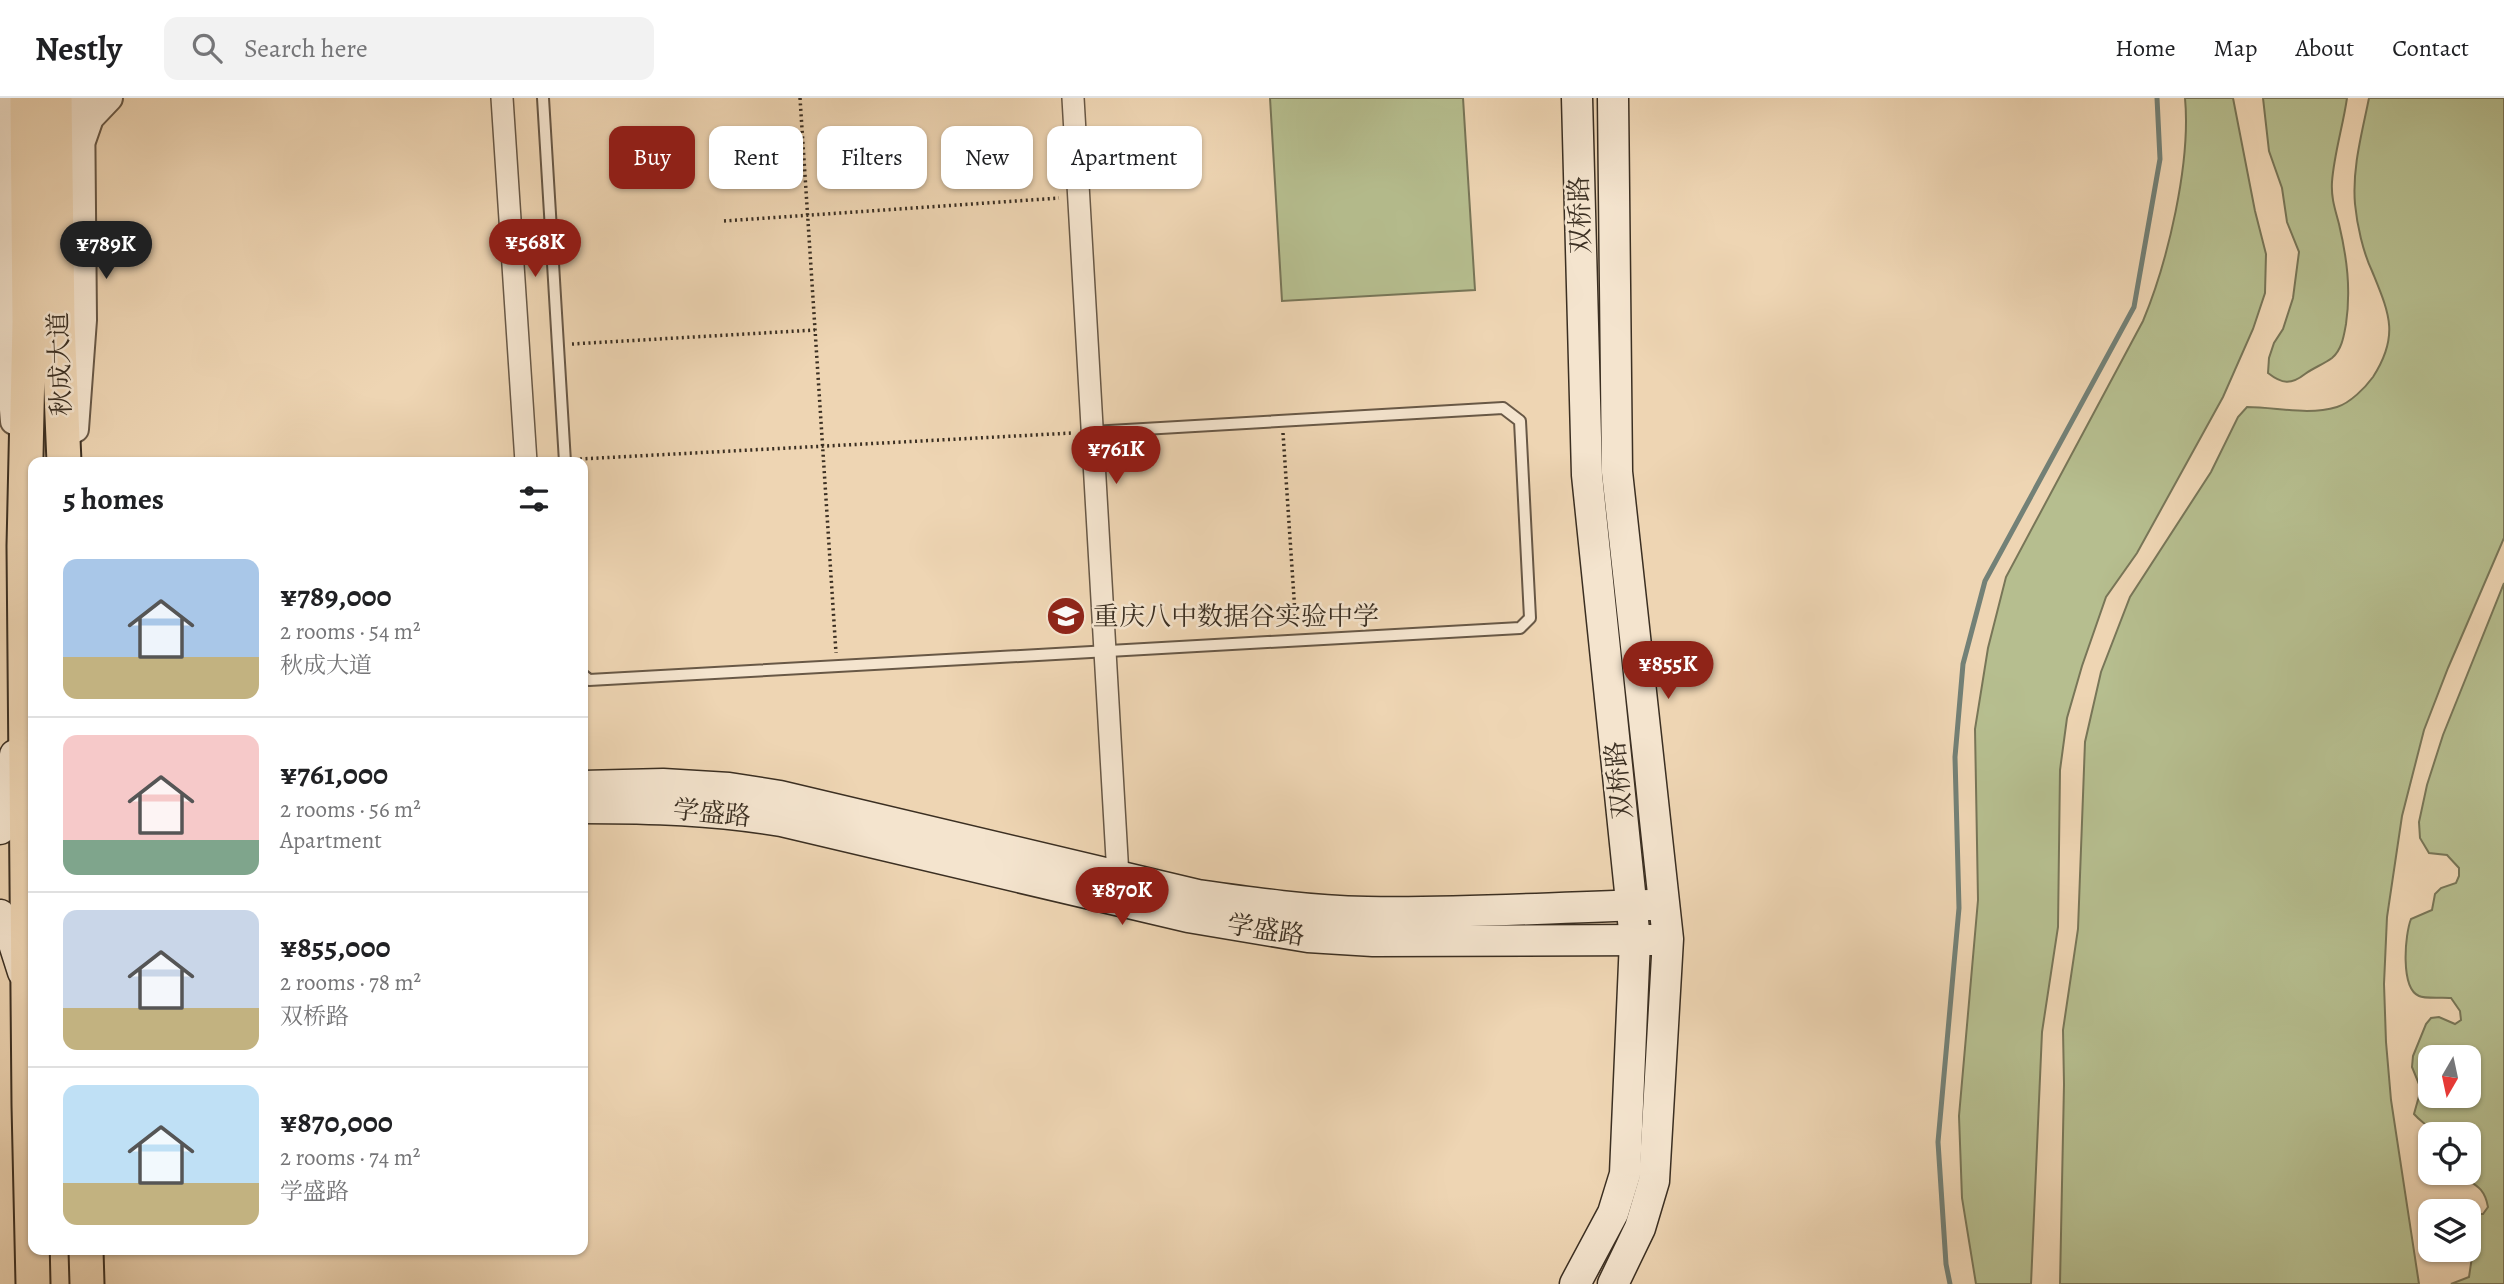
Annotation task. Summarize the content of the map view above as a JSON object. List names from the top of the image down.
{
  "streets": {
    "main road": ["双桥路", "秋成大道", "学盛路"]
  },
  "crossings": [
    ["双桥路", "学盛路"]
  ],
  "places": {
    "school or university": ["重庆八中数据谷实验中学"]
  },
  "north": "bottom",
  "page": {
    "header": "Nestly",
    "search": "Search here",
    "nav": [
      "Home",
      "Map",
      "About",
      "Contact"
    ],
    "chip": [
      "Buy",
      "Rent",
      "Filters",
      "New",
      "Apartment"
    ],
    "price": [
      "¥568K",
      "¥789K",
      "¥761K",
      "¥855K",
      "¥870K"
    ],
    "heading": "5 homes",
    "list": [
      {
        "name": "¥789,000",
        "note": "2 rooms · 54 m² · 秋成大道"
      },
      {
        "name": "¥761,000",
        "note": "2 rooms · 56 m² · Apartment"
      },
      {
        "name": "¥855,000",
        "note": "2 rooms · 78 m² · 双桥路"
      },
      {
        "name": "¥870,000",
        "note": "2 rooms · 74 m² · 学盛路"
      }
    ]
  }
}
